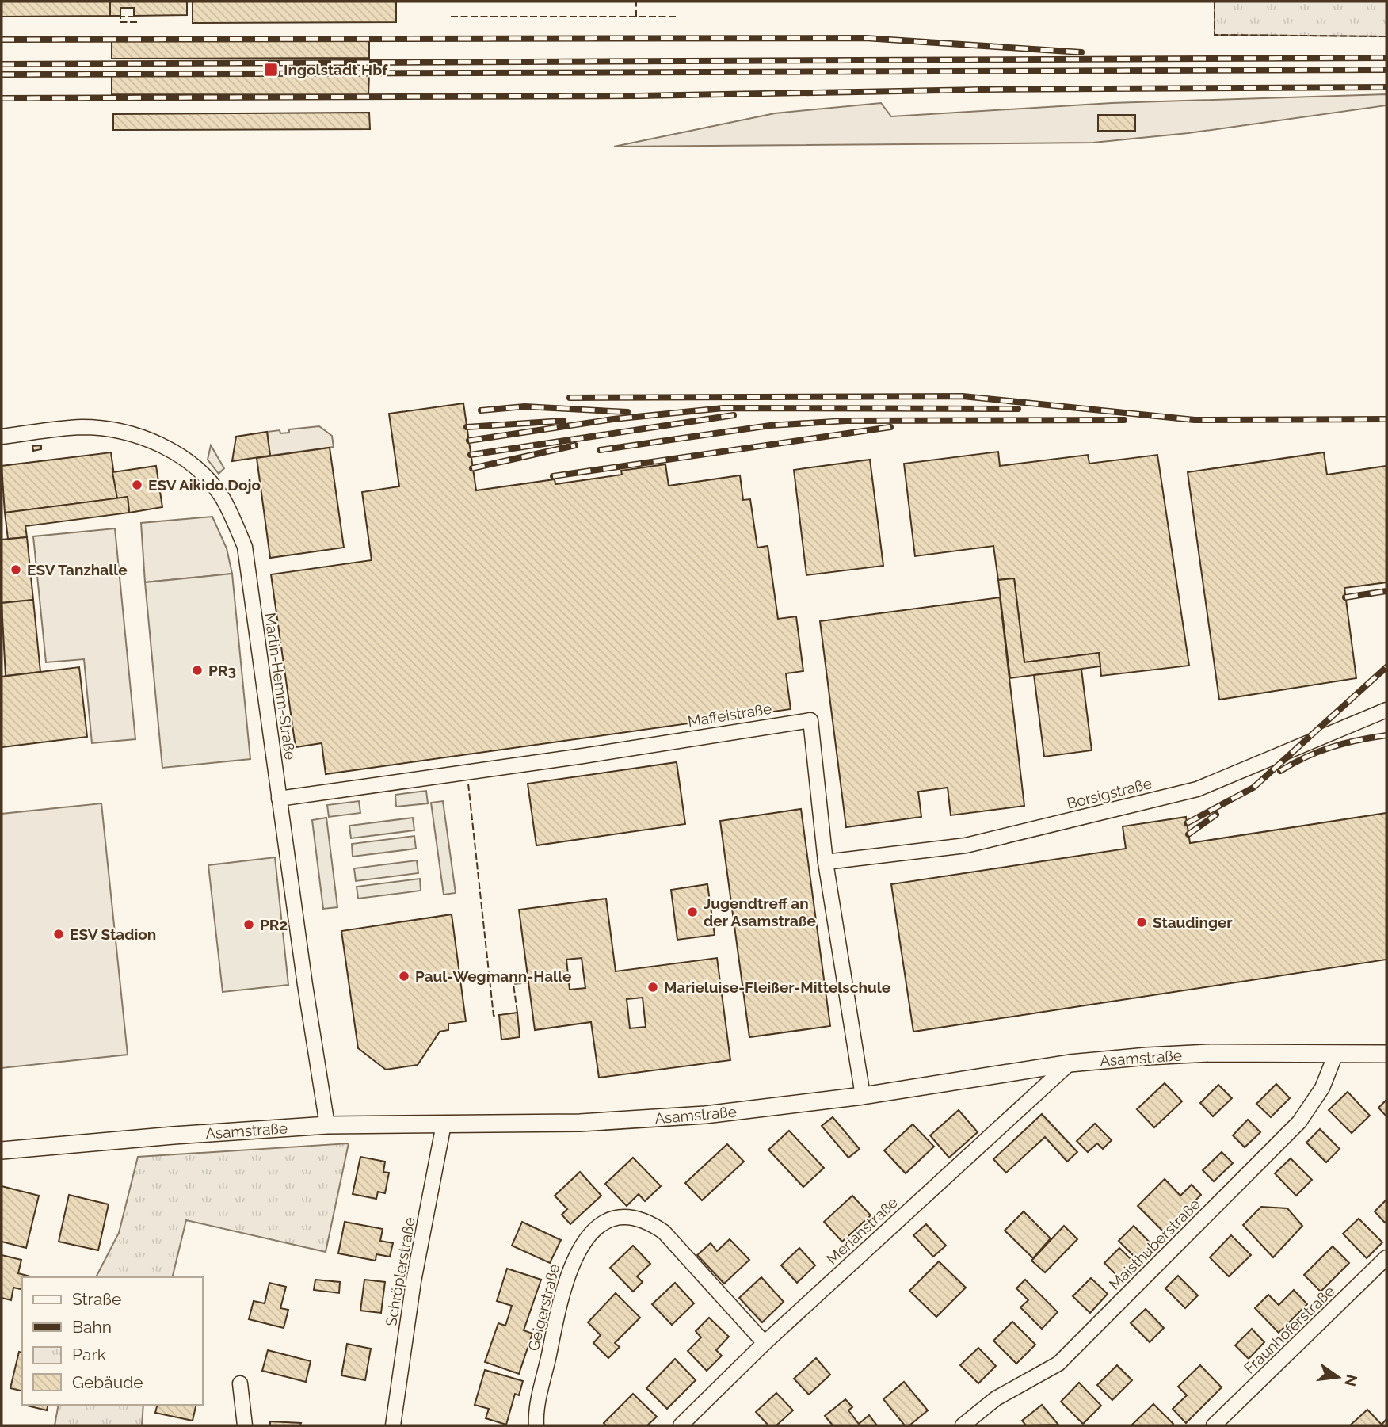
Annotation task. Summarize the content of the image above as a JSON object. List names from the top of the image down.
{
  "streets": {
    "street": [
      "Martin-Hemm-Straße",
      "Maffeistraße",
      "Borsigstraße",
      "Asamstraße",
      "Merianstraße",
      "Maisthuberstraße",
      "Schröplerstraße",
      "Geigerstraße",
      "Fraunhoferstraße"
    ]
  },
  "crossings": [
    ["Martin-Hemm-Straße", "Maffeistraße"],
    ["Martin-Hemm-Straße", "Asamstraße"],
    ["Maffeistraße", "Borsigstraße"],
    ["Maffeistraße", "Asamstraße"],
    ["Asamstraße", "Merianstraße"],
    ["Asamstraße", "Maisthuberstraße"],
    ["Asamstraße", "Schröplerstraße"],
    ["Merianstraße", "Geigerstraße"]
  ],
  "places": {
    "transit": ["Ingolstadt Hbf"],
    "other": [
      "ESV Aikido Dojo",
      "ESV Tanzhalle",
      "PR3",
      "Jugendtreff an der Asamstraße",
      "Staudinger",
      "PR2",
      "ESV Stadion",
      "Paul-Wegmann-Halle",
      "Marieluise-Fleißer-Mittelschule"
    ]
  },
  "legend": [
    "Straße",
    "Bahn",
    "Park",
    "Gebäude"
  ],
  "north": "right"
}
